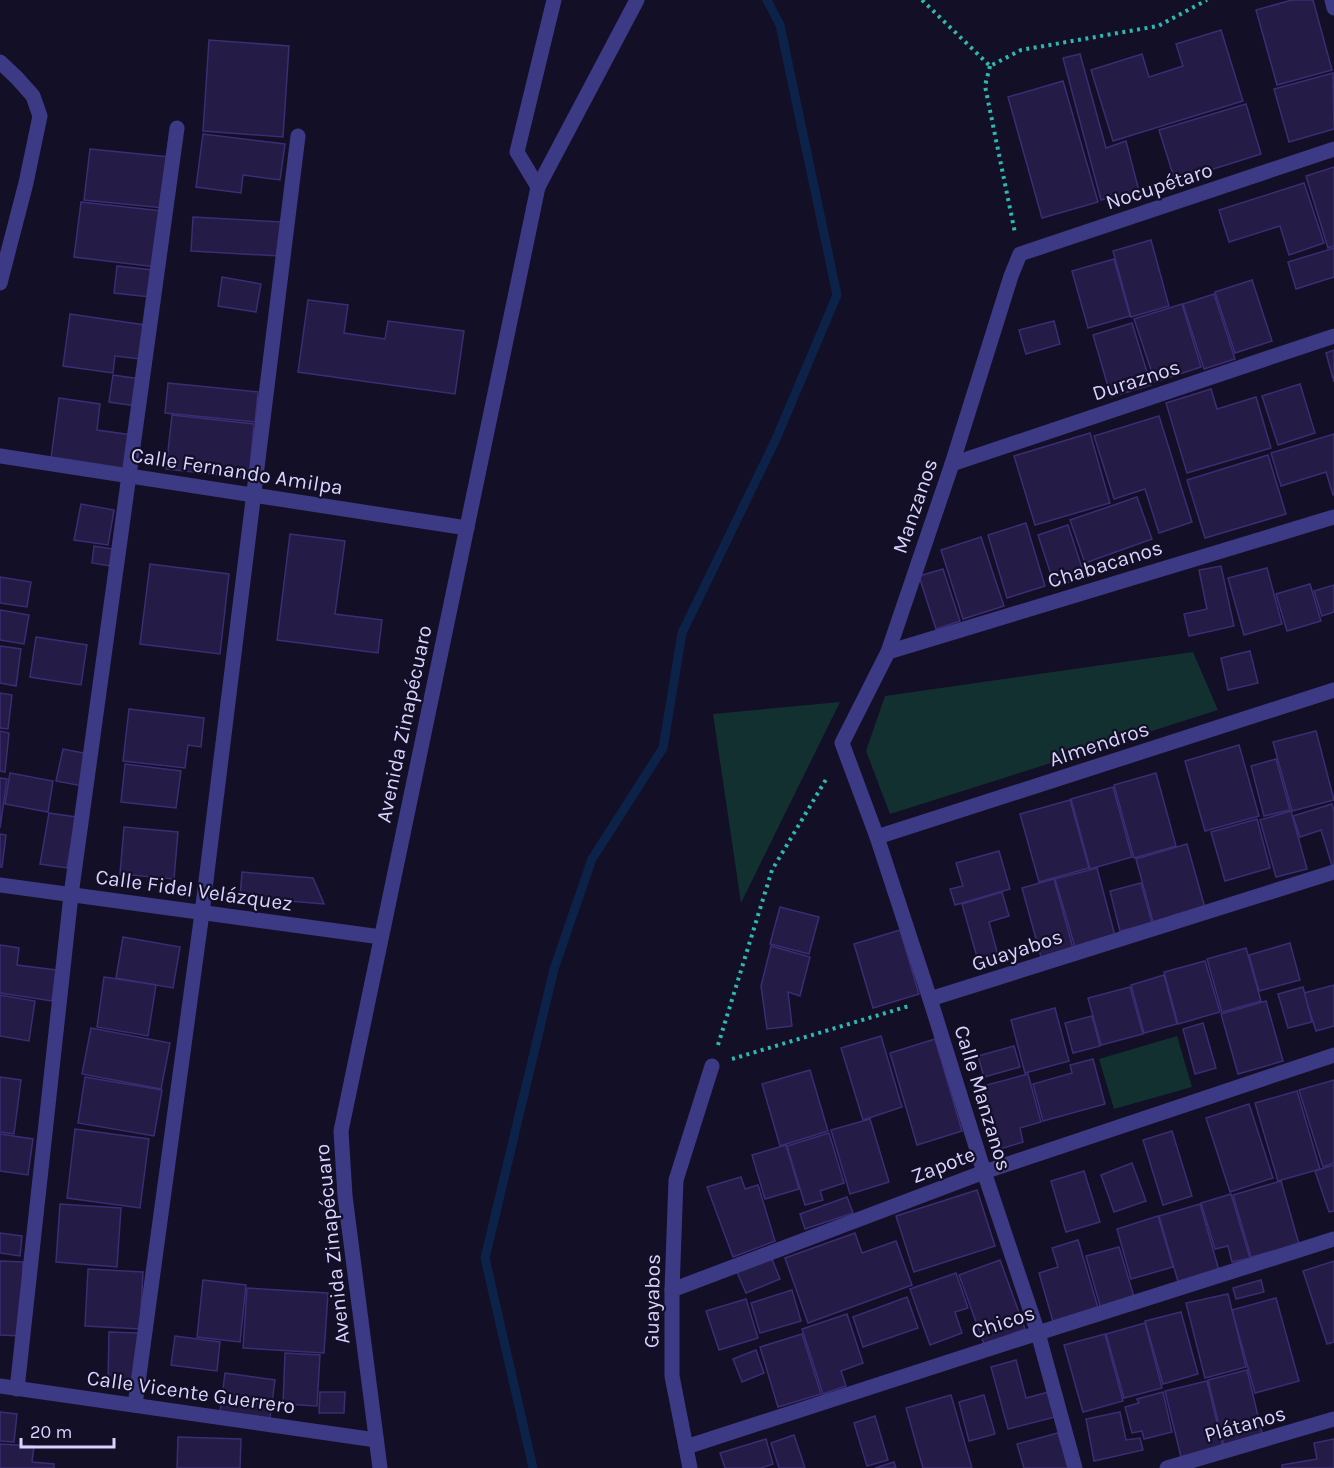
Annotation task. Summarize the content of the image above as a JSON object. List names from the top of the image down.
{
  "streets": {
    "street": [
      "Nocupétaro",
      "Duraznos",
      "Calle Fernando Amilpa",
      "Manzanos",
      "Chabacanos",
      "Avenida Zinapécuaro",
      "Almendros",
      "Calle Fidel Velázquez",
      "Guayabos",
      "Calle Manzanos",
      "Zapote",
      "Chicos",
      "Calle Vicente Guerrero",
      "Plátanos"
    ]
  },
  "crossings": [
    ["Nocupétaro", "Manzanos"],
    ["Duraznos", "Manzanos"],
    ["Calle Fernando Amilpa", "Avenida Zinapécuaro"],
    ["Manzanos", "Chabacanos"],
    ["Manzanos", "Calle Manzanos"],
    ["Avenida Zinapécuaro", "Calle Fidel Velázquez"],
    ["Avenida Zinapécuaro", "Calle Vicente Guerrero"],
    ["Almendros", "Calle Manzanos"],
    ["Guayabos", "Calle Manzanos"],
    ["Guayabos", "Zapote"],
    ["Guayabos", "Chicos"],
    ["Calle Manzanos", "Zapote"],
    ["Calle Manzanos", "Chicos"]
  ],
  "scale_bar": "20 m"
}
